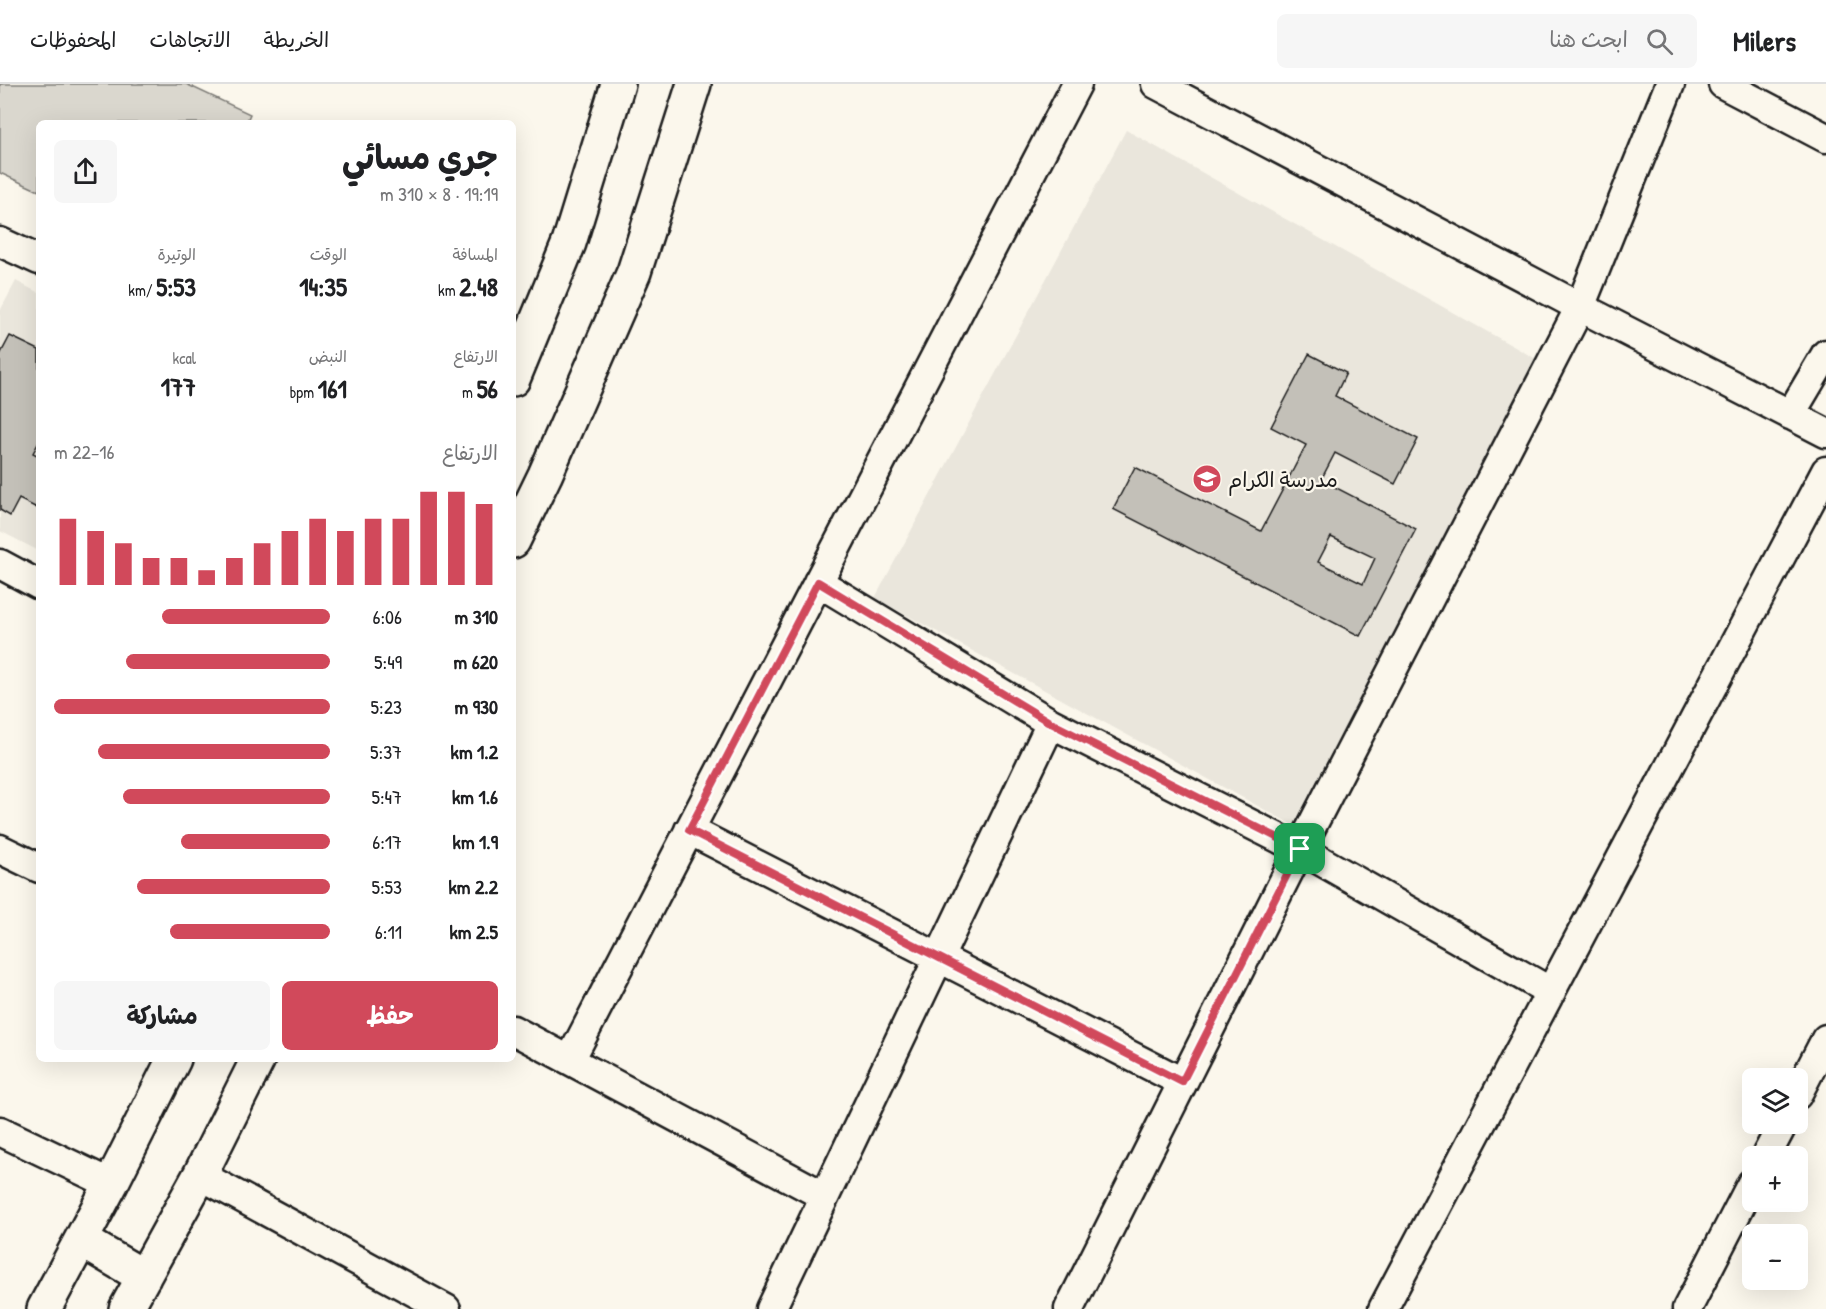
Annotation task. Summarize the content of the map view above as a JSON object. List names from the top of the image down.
{
  "places": {
    "school or university": ["مدرسة الكرام"]
  },
  "page": {
    "header": "Milers",
    "search": "ابحث هنا",
    "nav": ["الخريطة", "الاتجاهات", "المحفوظات"],
    "heading": ["جري مسائي", "19:19 · 8 × 310 m"],
    "stats": [
      ["المسافة", "2.48 km"],
      ["الوقت", "14:35"],
      ["الوتيرة", "5:53 /km"],
      ["الارتفاع", "56 m"],
      ["النبض", "161 bpm"],
      ["kcal", "177"]
    ],
    "chart": ["الارتفاع", "16–22 m"],
    "list": [
      {
        "name": "310 m",
        "note": "6:06"
      },
      {
        "name": "620 m",
        "note": "5:49"
      },
      {
        "name": "930 m",
        "note": "5:23"
      },
      {
        "name": "1.2 km",
        "note": "5:37"
      },
      {
        "name": "1.6 km",
        "note": "5:47"
      },
      {
        "name": "1.9 km",
        "note": "6:17"
      },
      {
        "name": "2.2 km",
        "note": "5:53"
      },
      {
        "name": "2.5 km",
        "note": "6:11"
      }
    ],
    "buttons": ["حفظ", "مشاركة"],
    "map_buttons": ["+", "−"]
  }
}
